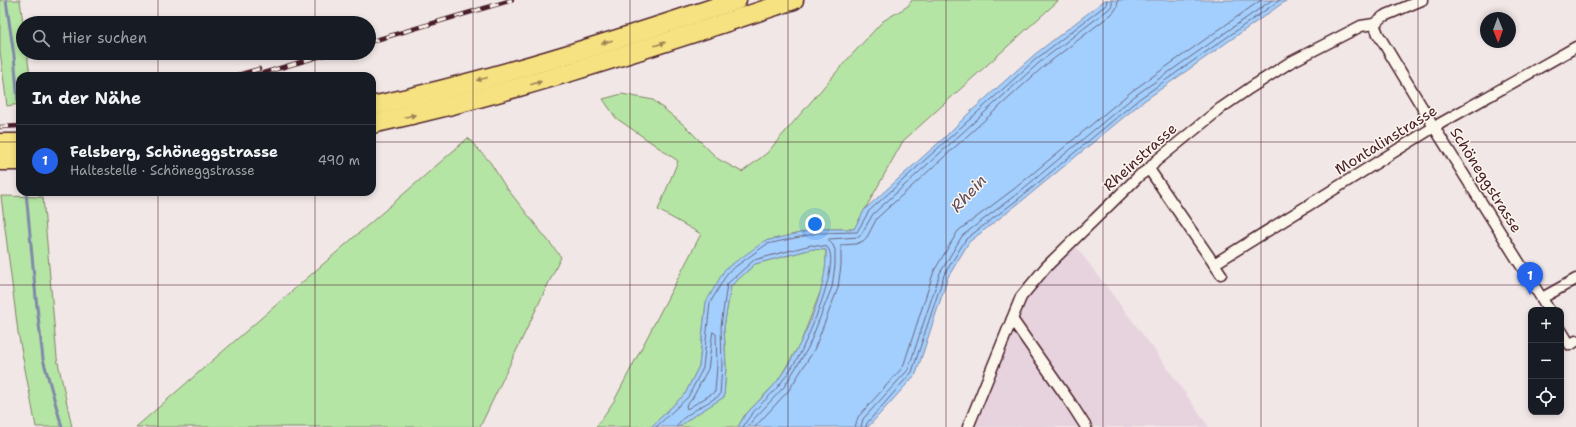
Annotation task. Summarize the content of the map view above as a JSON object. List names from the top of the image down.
{
  "streets": {
    "street": ["Montalinstrasse", "Rheinstrasse", "Schöneggstrasse"]
  },
  "crossings": [
    ["Montalinstrasse", "Schöneggstrasse"],
    ["Rheinstrasse", "Schöneggstrasse"]
  ],
  "water": ["Rhein"],
  "north": "bottom",
  "page": {
    "search": "Hier suchen",
    "heading": "In der Nähe",
    "list": [
      {
        "mark": "1",
        "name": "Felsberg, Schöneggstrasse",
        "note": "Haltestelle · Schöneggstrasse",
        "value": "490 m"
      }
    ],
    "pins": "1",
    "map_buttons": ["+", "−"]
  }
}
